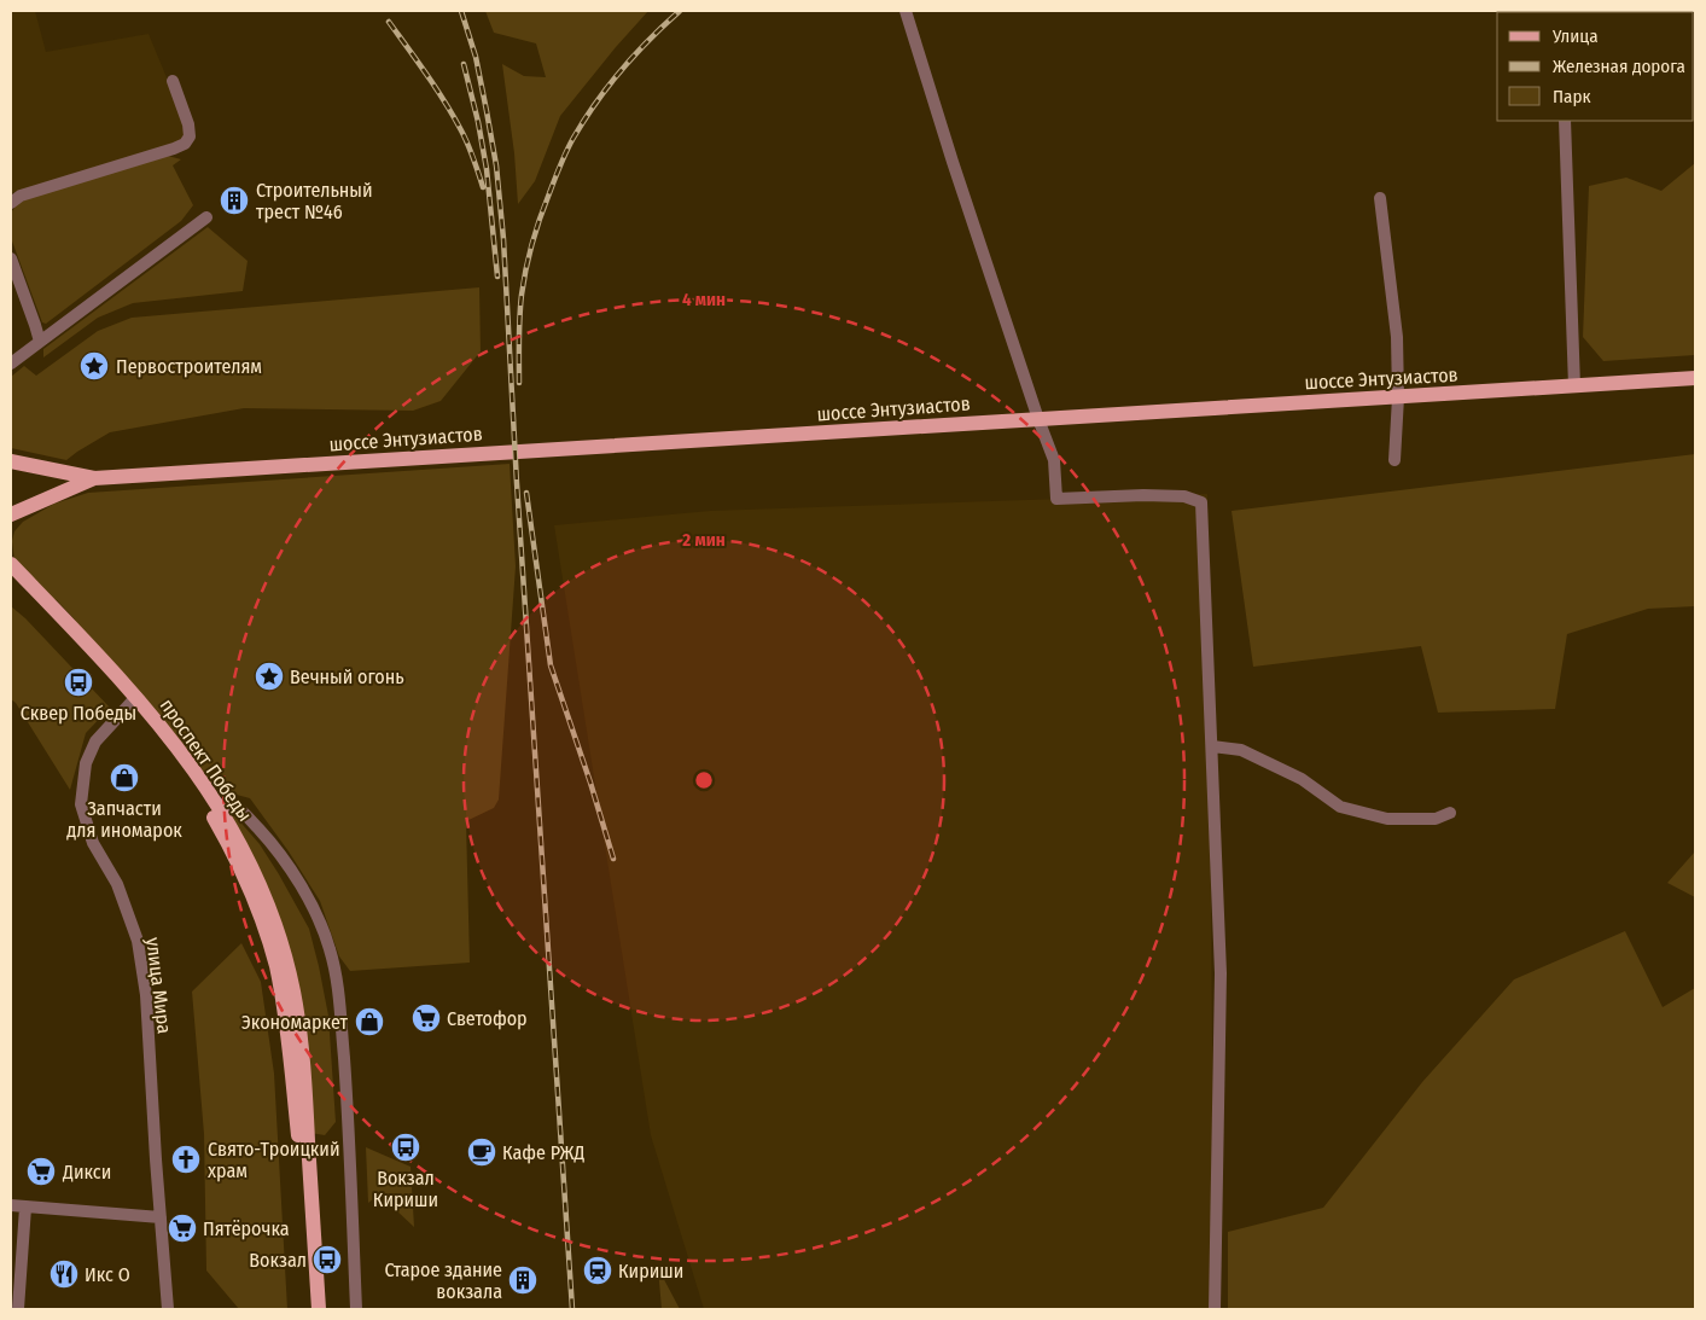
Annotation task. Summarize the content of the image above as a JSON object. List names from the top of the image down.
{
  "streets": {
    "main road": ["шоссе Энтузиастов", "проспект Победы"],
    "street": ["улица Мира"]
  },
  "crossings": [
    ["проспект Победы", "улица Мира"]
  ],
  "places": {
    "building": ["Строительный трест №46", "Старое здание вокзала"],
    "place": ["Первостроителям", "Вечный огонь"],
    "bus stop": ["Сквер Победы", "Вокзал Кириши", "Вокзал"],
    "shop": ["Запчасти для иномарок", "Экономаркет"],
    "supermarket": ["Светофор", "Дикси", "Пятёрочка"],
    "cafe": ["Кафе РЖД"],
    "church": ["Свято-Троицкий храм"],
    "station": ["Кириши"],
    "restaurant": ["Икс О"]
  },
  "legend": ["Улица", "Железная дорога", "Парк"],
  "rings": ["4 мин", "2 мин"]
}
